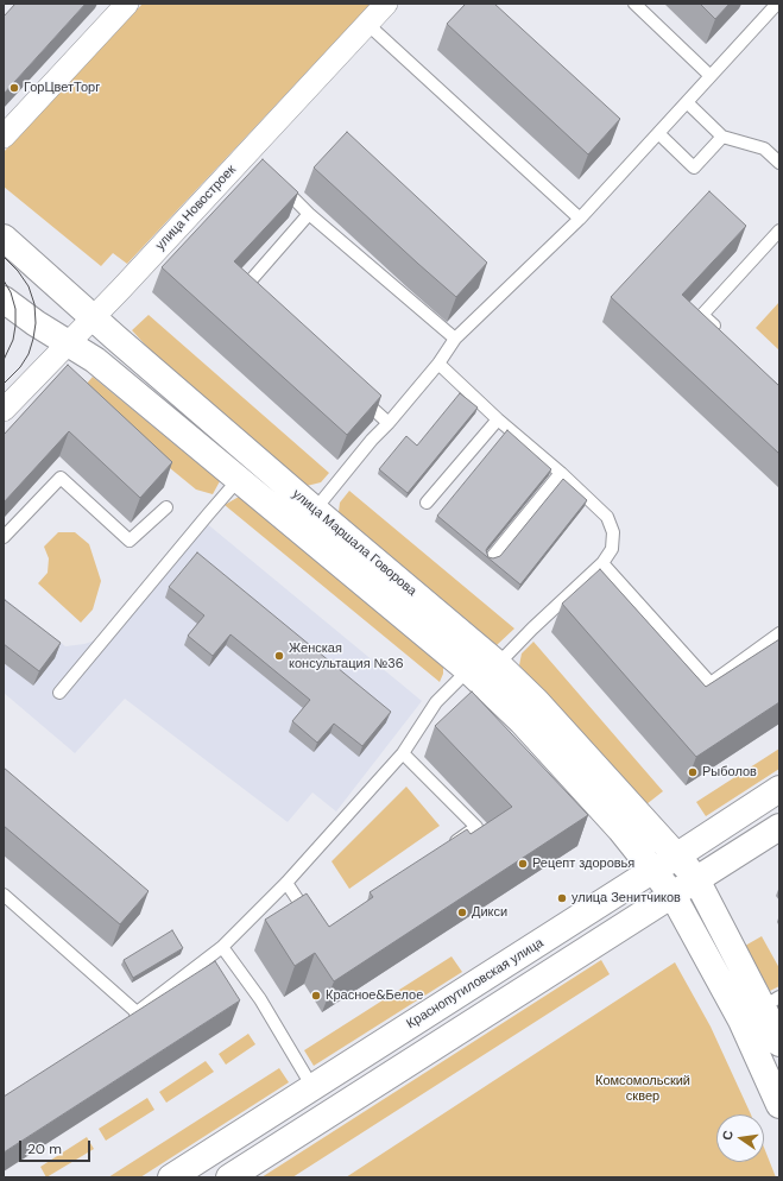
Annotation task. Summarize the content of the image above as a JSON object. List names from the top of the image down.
{
  "streets": {
    "main road": ["улица Маршала Говорова", "Краснопутиловская улица"],
    "street": ["улица Новостроек"]
  },
  "crossings": [
    ["улица Новостроек", "улица Маршала Говорова"],
    ["улица Маршала Говорова", "Краснопутиловская улица"]
  ],
  "parks": ["Комсомольский сквер"],
  "places": [
    "ГорЦветТорг",
    "Женская консультация №36",
    "Рыболов",
    "Рецепт здоровья",
    "улица Зенитчиков",
    "Дикси",
    "Красное&Белое"
  ],
  "scale_bar": "20 m",
  "north": "left"
}
